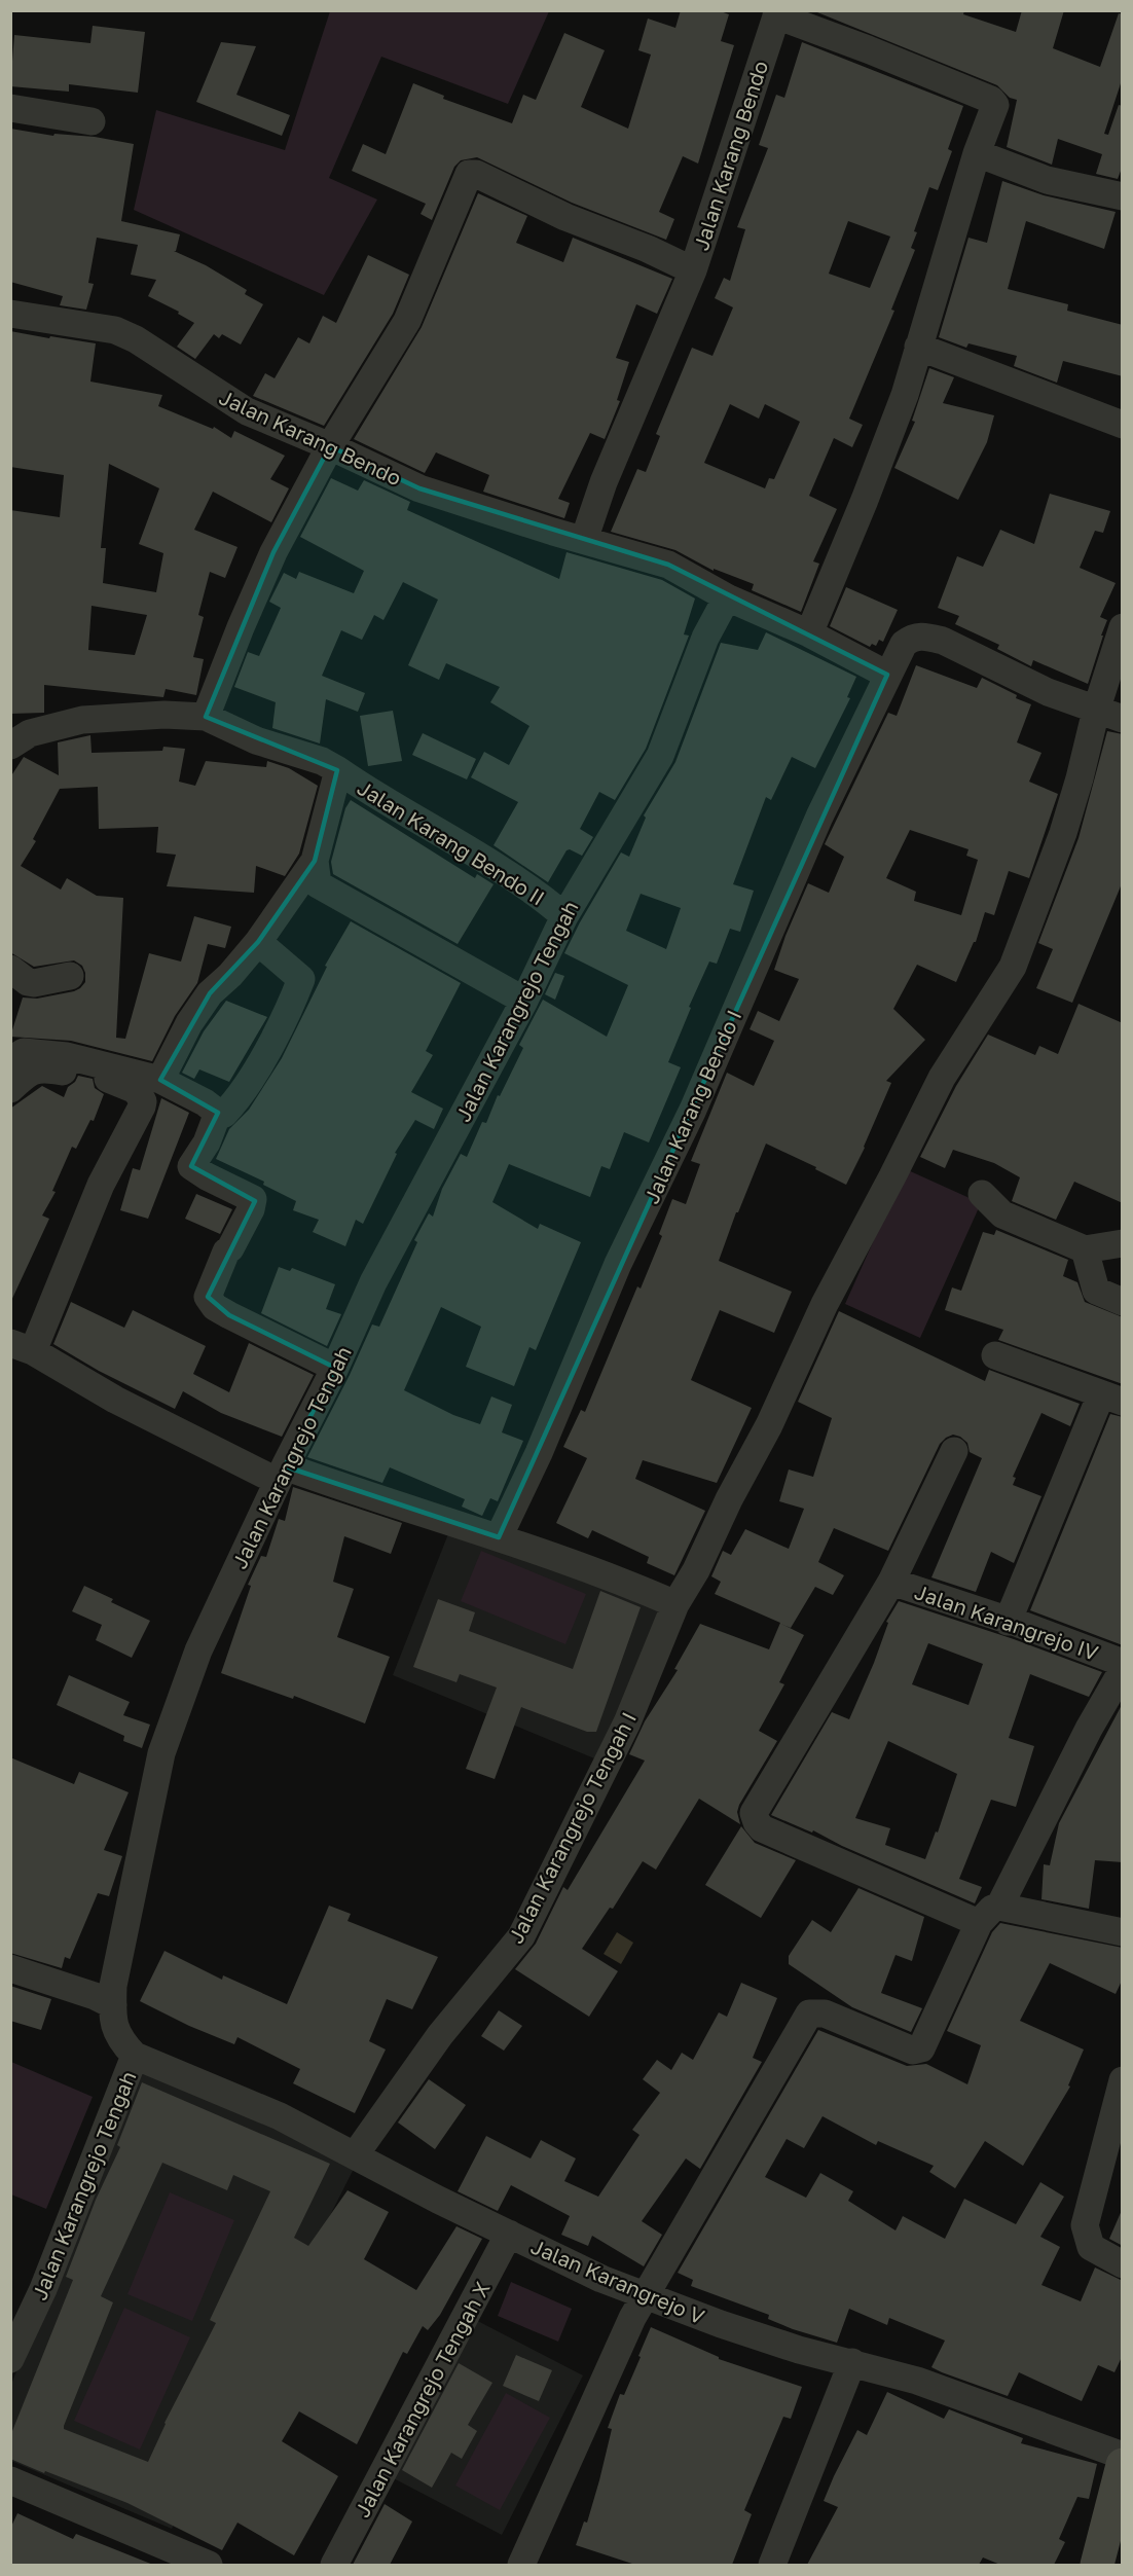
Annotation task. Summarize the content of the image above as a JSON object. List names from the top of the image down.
{
  "streets": {
    "street": [
      "Jalan Karang Bendo",
      "Jalan Karang Bendo II",
      "Jalan Karangrejo Tengah",
      "Jalan Karang Bendo I",
      "Jalan Karangrejo IV",
      "Jalan Karangrejo Tengah I",
      "Jalan Karangrejo V",
      "Jalan Karangrejo Tengah X"
    ]
  },
  "crossings": [
    ["Jalan Karang Bendo", "Jalan Karangrejo Tengah"],
    ["Jalan Karang Bendo", "Jalan Karang Bendo I"],
    ["Jalan Karang Bendo II", "Jalan Karangrejo Tengah"],
    ["Jalan Karangrejo Tengah", "Jalan Karangrejo V"],
    ["Jalan Karang Bendo I", "Jalan Karangrejo Tengah I"],
    ["Jalan Karangrejo Tengah I", "Jalan Karangrejo V"],
    ["Jalan Karangrejo V", "Jalan Karangrejo Tengah X"]
  ]
}
